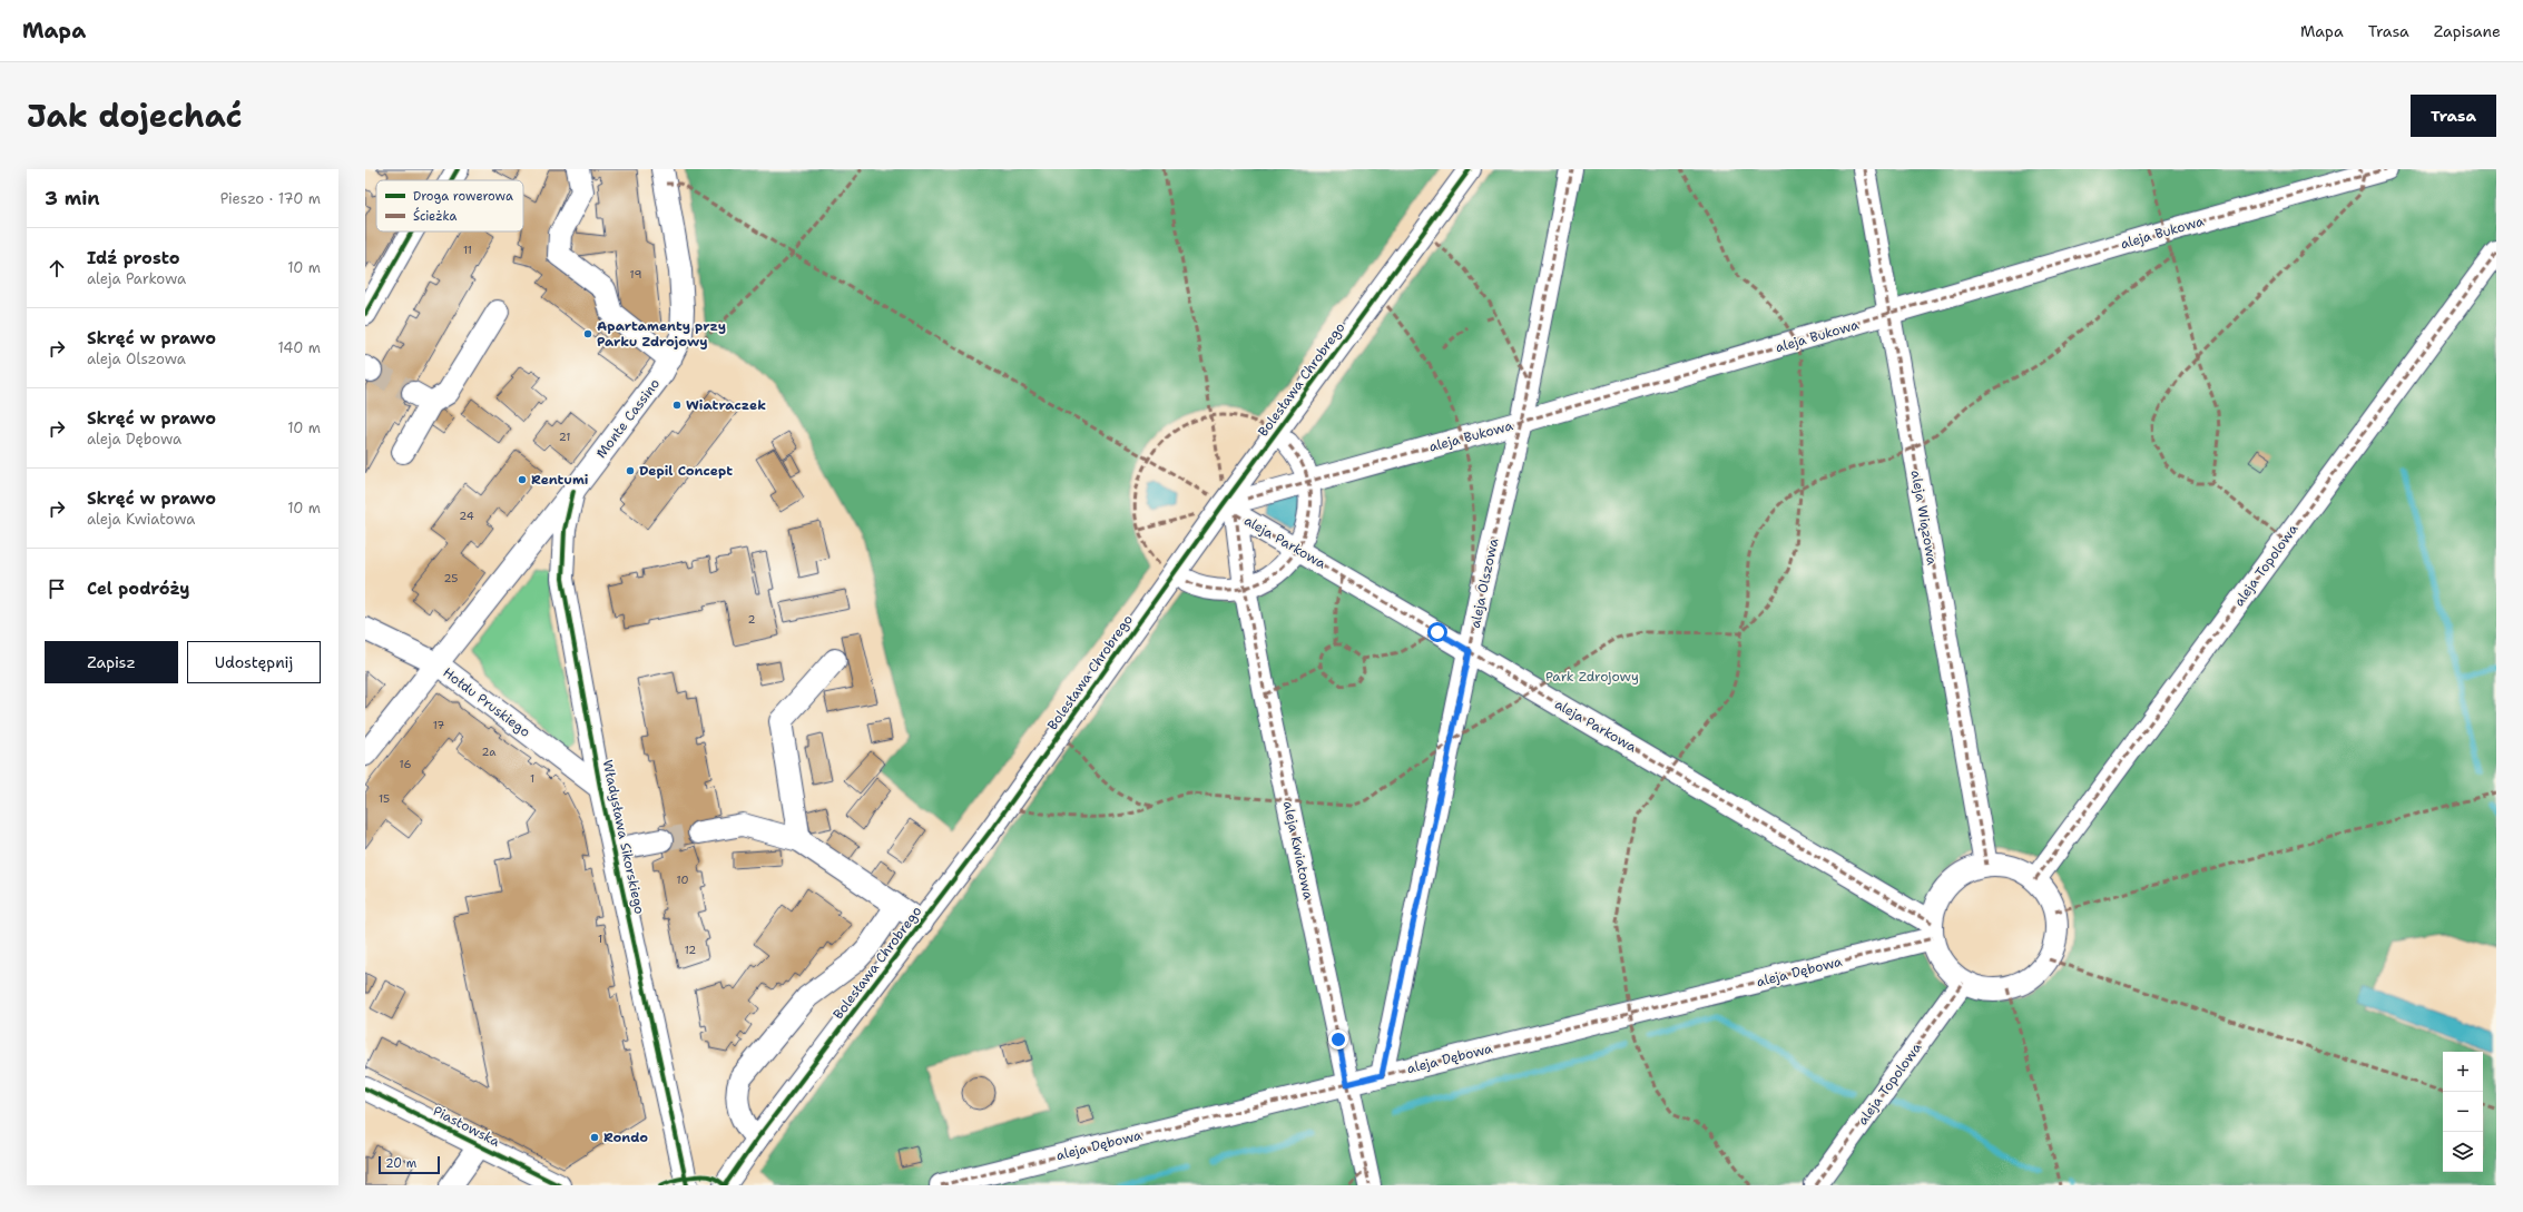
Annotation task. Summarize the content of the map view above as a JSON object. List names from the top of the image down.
{
  "streets": {
    "street": [
      "aleja Bukowa",
      "Bolesława Chrobrego",
      "Monte Cassino",
      "aleja Wiązowa",
      "aleja Parkowa",
      "aleja Topolowa",
      "aleja Olszowa",
      "Hołdu Pruskiego",
      "Władysława Sikorskiego",
      "aleja Kwiatowa",
      "aleja Dębowa",
      "Piastowska"
    ]
  },
  "crossings": [
    ["aleja Bukowa", "aleja Wiązowa"],
    ["aleja Bukowa", "aleja Parkowa"],
    ["aleja Bukowa", "aleja Olszowa"],
    ["aleja Bukowa", "aleja Kwiatowa"],
    ["Monte Cassino", "Hołdu Pruskiego"],
    ["Monte Cassino", "Władysława Sikorskiego"],
    ["aleja Wiązowa", "aleja Parkowa"],
    ["aleja Wiązowa", "aleja Topolowa"],
    ["aleja Wiązowa", "aleja Dębowa"],
    ["aleja Parkowa", "aleja Topolowa"],
    ["aleja Parkowa", "aleja Olszowa"],
    ["aleja Parkowa", "aleja Kwiatowa"],
    ["aleja Parkowa", "aleja Dębowa"],
    ["aleja Topolowa", "aleja Dębowa"],
    ["aleja Olszowa", "aleja Dębowa"],
    ["Hołdu Pruskiego", "Władysława Sikorskiego"],
    ["aleja Kwiatowa", "aleja Dębowa"]
  ],
  "parks": ["Park Zdrojowy"],
  "places": [
    "Apartamenty przy Parku Zdrojowy",
    "Wiatraczek",
    "Depil Concept",
    "Rentumi",
    "Rondo"
  ],
  "house_numbers": [
    "11",
    "19",
    "21",
    "24",
    "25",
    "2",
    "17",
    "2a",
    "16",
    "1",
    "15",
    "10",
    "1",
    "12"
  ],
  "legend": ["Droga rowerowa", "Ścieżka"],
  "scale_bar": "20 m",
  "page": {
    "header": "Mapa",
    "nav": ["Mapa", "Trasa", "Zapisane"],
    "title": "Jak dojechać",
    "buttons": [
      "Trasa",
      ["Zapisz", "Udostępnij"]
    ],
    "heading": ["3 min", "Pieszo · 170 m"],
    "list": [
      ["Idź prosto", "aleja Parkowa", "10 m"],
      ["Skręć w prawo", "aleja Olszowa", "140 m"],
      ["Skręć w prawo", "aleja Dębowa", "10 m"],
      ["Skręć w prawo", "aleja Kwiatowa", "10 m"],
      "Cel podróży"
    ],
    "map_buttons": ["+", "−"],
    "scale": "20 m"
  }
}
